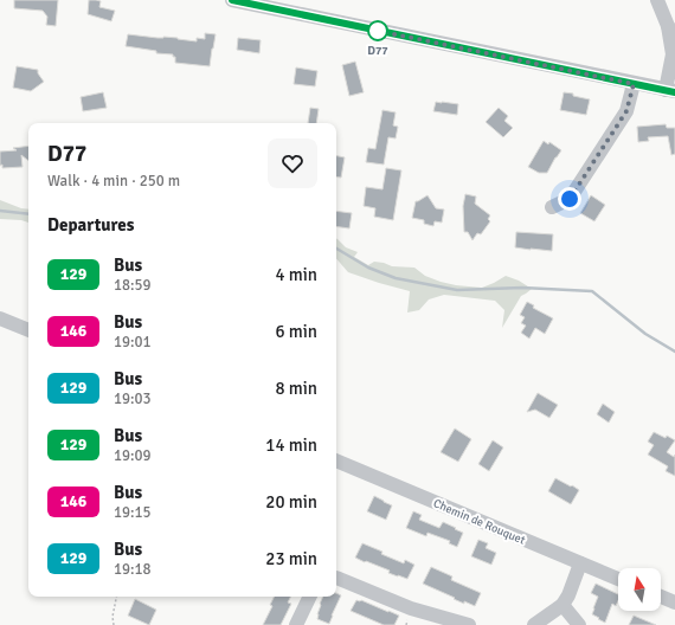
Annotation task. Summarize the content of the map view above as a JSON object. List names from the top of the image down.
{
  "streets": {
    "street": ["Chemin de Rouquet"]
  },
  "places": ["D77"],
  "lines": ["bus line 129"],
  "north": "top",
  "page": {
    "heading": [
      ["D77", "Walk · 4 min · 250 m"],
      "Departures"
    ],
    "list": [
      {
        "mark": "129",
        "name": "Bus",
        "note": "18:59",
        "value": "4 min"
      },
      {
        "mark": "146",
        "name": "Bus",
        "note": "19:01",
        "value": "6 min"
      },
      {
        "mark": "129",
        "name": "Bus",
        "note": "19:03",
        "value": "8 min"
      },
      {
        "mark": "129",
        "name": "Bus",
        "note": "19:09",
        "value": "14 min"
      },
      {
        "mark": "146",
        "name": "Bus",
        "note": "19:15",
        "value": "20 min"
      },
      {
        "mark": "129",
        "name": "Bus",
        "note": "19:18",
        "value": "23 min"
      }
    ]
  }
}
